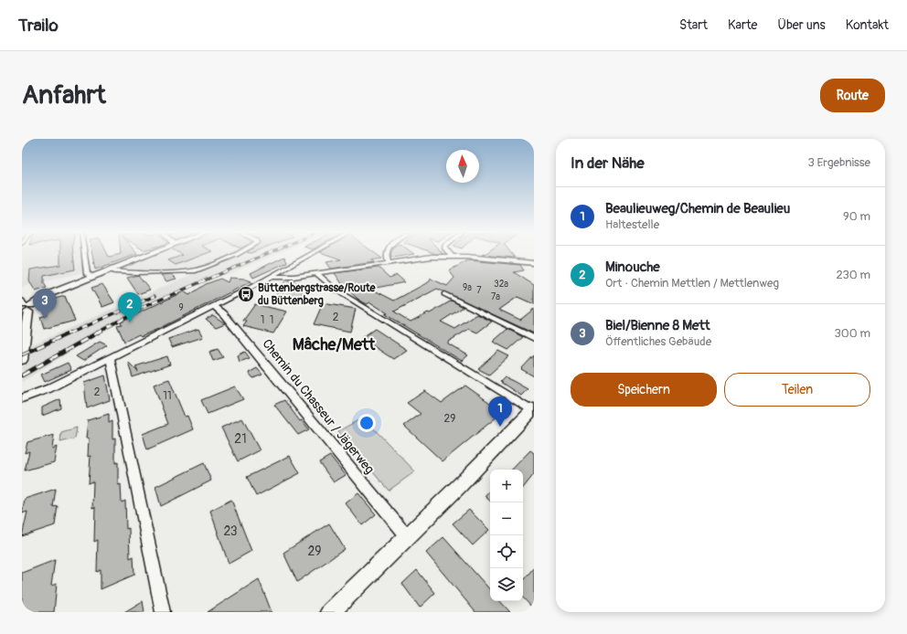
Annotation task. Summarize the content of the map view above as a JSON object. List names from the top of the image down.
{
  "streets": {
    "street": ["Chemin du Chasseur / Jägerweg"]
  },
  "districts": ["Mâche/Mett"],
  "places": {
    "bus stop": ["Büttenbergstrasse/Route du Büttenberg"]
  },
  "house_numbers": [
    "32a",
    "9a",
    "7",
    "7a",
    "9",
    "2",
    "1",
    "1",
    "2",
    "11",
    "29",
    "21",
    "23",
    "29"
  ],
  "north": "top",
  "page": {
    "header": "Trailo",
    "nav": [
      "Start",
      "Karte",
      "Über uns",
      "Kontakt"
    ],
    "buttons": [
      "Route",
      ["Speichern", "Teilen"]
    ],
    "title": "Anfahrt",
    "heading": ["In der Nähe", "3 Ergebnisse"],
    "list": [
      {
        "mark": "1",
        "name": "Beaulieuweg/Chemin de Beaulieu",
        "note": "Haltestelle",
        "value": "90 m"
      },
      {
        "mark": "2",
        "name": "Minouche",
        "note": "Ort · Chemin Mettlen / Mettlenweg",
        "value": "230 m"
      },
      {
        "mark": "3",
        "name": "Biel/Bienne 8 Mett",
        "note": "Öffentliches Gebäude",
        "value": "300 m"
      }
    ],
    "pins": ["3", "2", "1"],
    "map_buttons": ["+", "−"]
  }
}
